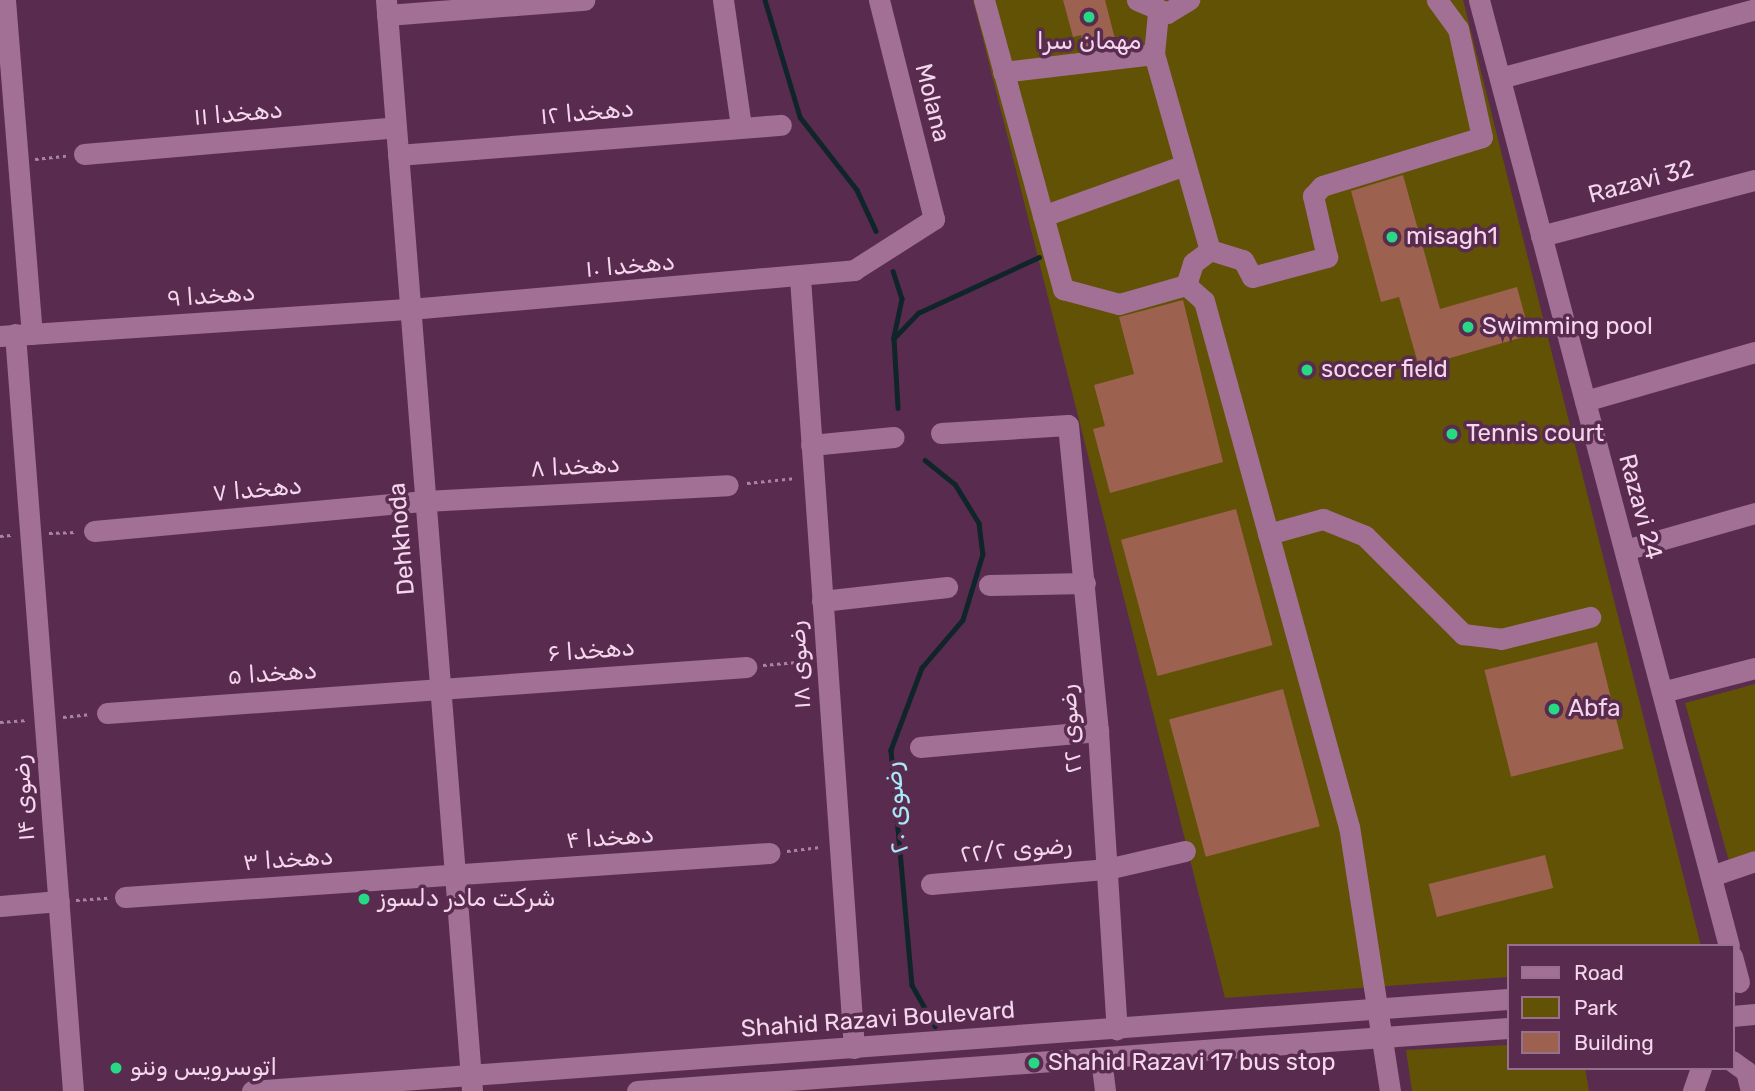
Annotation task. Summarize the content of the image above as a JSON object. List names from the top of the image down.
{
  "streets": {
    "street": [
      "Molana",
      "دهخدا ۱۲",
      "دهخدا ۱۱",
      "Razavi 32",
      "دهخدا ۱۰",
      "دهخدا ۹",
      "دهخدا ۸",
      "دهخدا ۷",
      "Razavi 24",
      "Dehkhoda",
      "دهخدا ۶",
      "رضوی ۱۸",
      "دهخدا ۵",
      "رضوی ۲۲",
      "رضوی ۱۴",
      "دهخدا ۴",
      "رضوی ۲۲/۲",
      "دهخدا ۳",
      "Shahid Razavi Boulevard"
    ]
  },
  "crossings": [
    ["Molana", "دهخدا ۱۰"],
    ["دهخدا ۱۲", "Dehkhoda"],
    ["دهخدا ۱۱", "Dehkhoda"],
    ["Razavi 32", "Razavi 24"],
    ["دهخدا ۱۰", "دهخدا ۹"],
    ["دهخدا ۱۰", "Dehkhoda"],
    ["دهخدا ۱۰", "رضوی ۱۸"],
    ["دهخدا ۹", "Dehkhoda"],
    ["دهخدا ۹", "رضوی ۱۴"],
    ["دهخدا ۸", "دهخدا ۷"],
    ["دهخدا ۸", "Dehkhoda"],
    ["دهخدا ۷", "Dehkhoda"],
    ["Dehkhoda", "دهخدا ۶"],
    ["Dehkhoda", "دهخدا ۵"],
    ["Dehkhoda", "دهخدا ۴"],
    ["Dehkhoda", "دهخدا ۳"],
    ["Dehkhoda", "Shahid Razavi Boulevard"],
    ["دهخدا ۶", "دهخدا ۵"],
    ["رضوی ۱۸", "Shahid Razavi Boulevard"],
    ["رضوی ۲۲", "رضوی ۲۲/۲"],
    ["رضوی ۲۲", "Shahid Razavi Boulevard"],
    ["دهخدا ۴", "دهخدا ۳"]
  ],
  "water": ["رضوی ۲۰"],
  "places": [
    "مهمان سرا",
    "misagh1",
    "Swimming pool",
    "soccer field",
    "Tennis court",
    "Abfa",
    "شرکت مادر دلسوز",
    "Shahid Razavi 17 bus stop",
    "اتوسرویس وننو"
  ],
  "legend": ["Road", "Park", "Building"]
}
